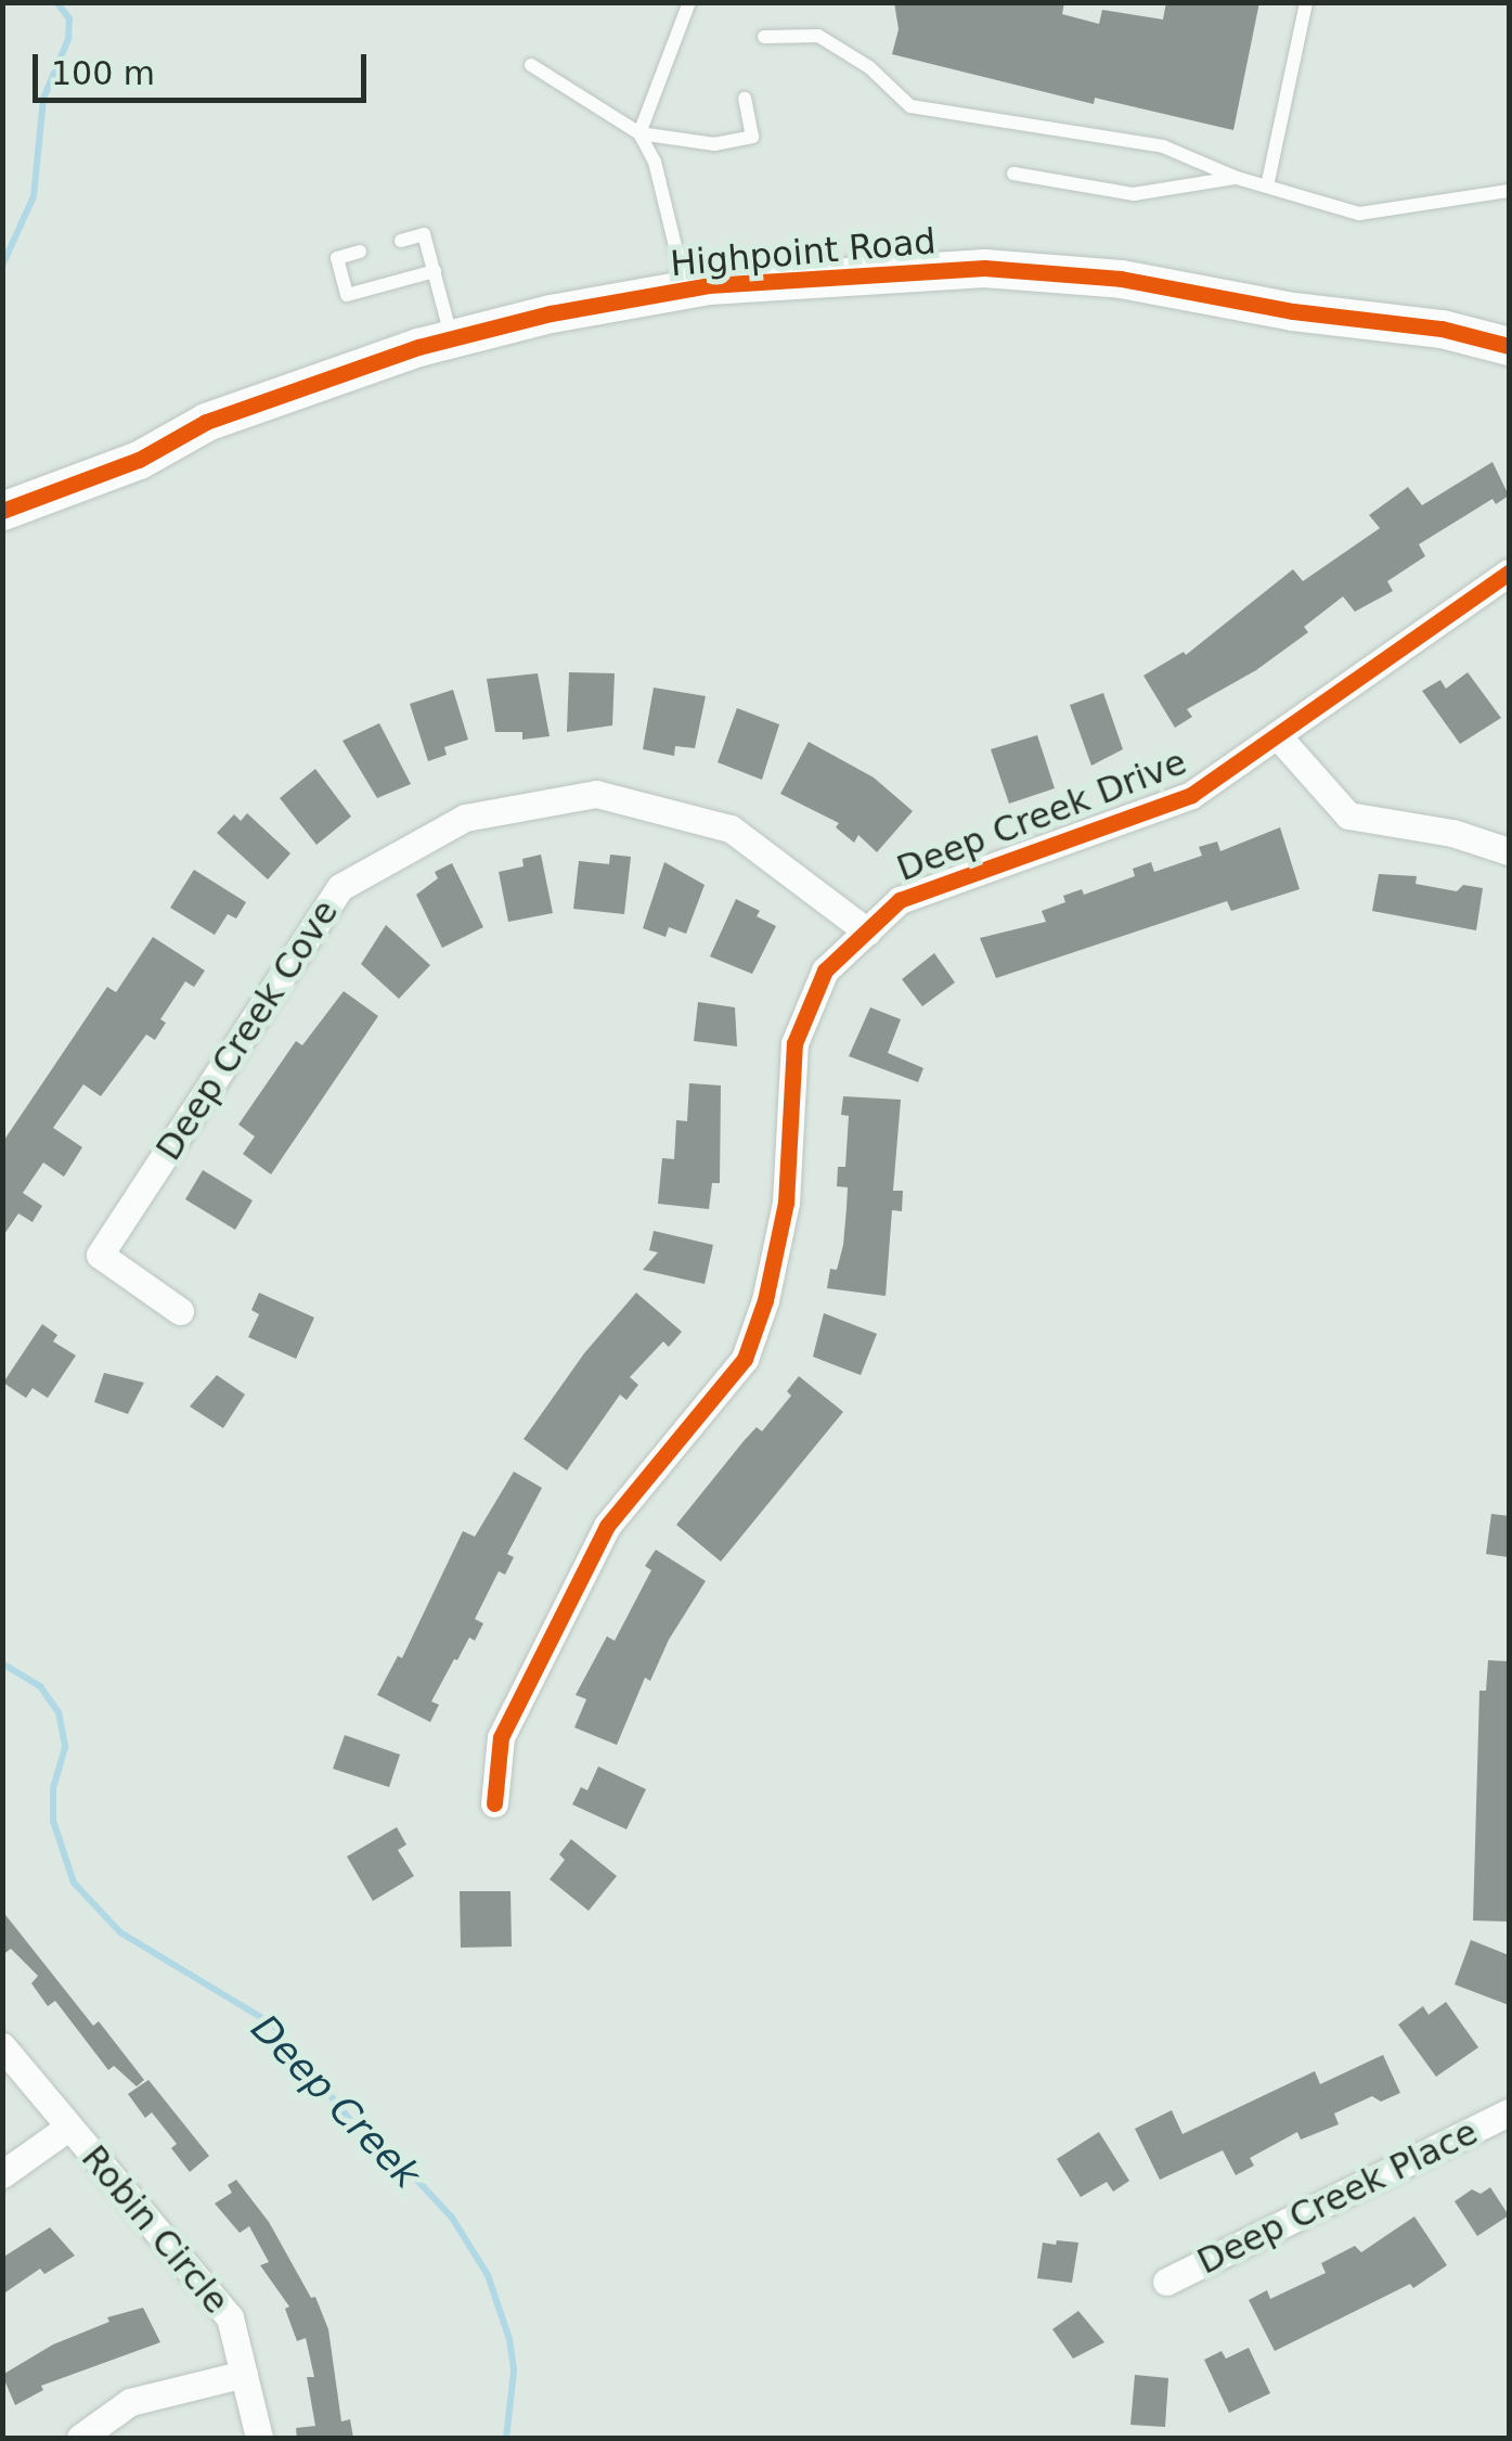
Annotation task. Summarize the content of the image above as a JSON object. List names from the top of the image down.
{
  "streets": {
    "street": [
      "Highpoint Road",
      "Deep Creek Drive",
      "Deep Creek Cove",
      "Deep Creek Place",
      "Robin Circle"
    ]
  },
  "crossings": [
    ["Deep Creek Drive", "Deep Creek Cove"]
  ],
  "water": ["Deep Creek"],
  "scale_bar": "100 m"
}
